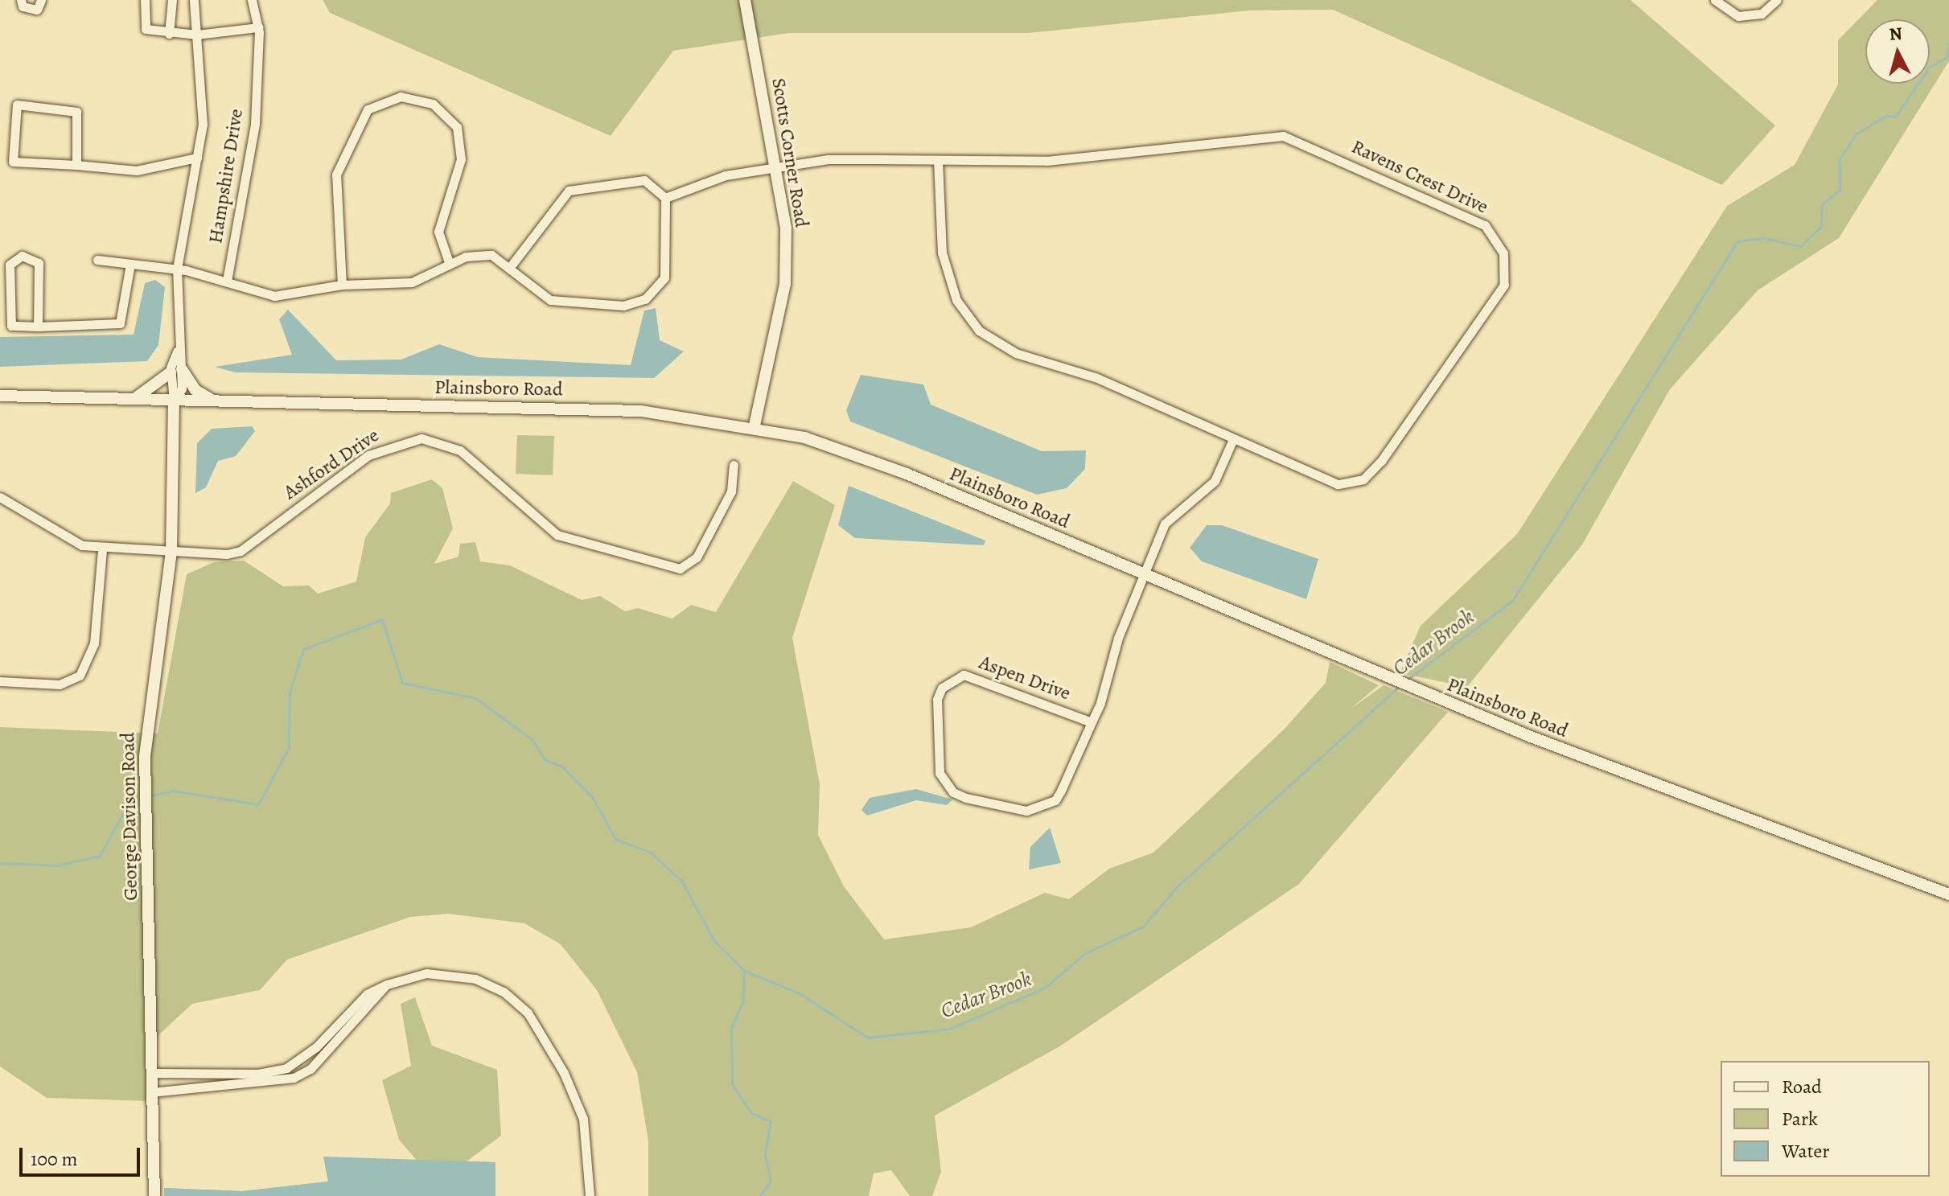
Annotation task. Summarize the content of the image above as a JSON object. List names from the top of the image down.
{
  "streets": {
    "street": [
      "Scotts Corner Road",
      "Hampshire Drive",
      "Ravens Crest Drive",
      "Plainsboro Road",
      "Ashford Drive",
      "Aspen Drive",
      "George Davison Road"
    ]
  },
  "crossings": [
    ["Scotts Corner Road", "Ravens Crest Drive"],
    ["Scotts Corner Road", "Plainsboro Road"],
    ["Plainsboro Road", "Aspen Drive"],
    ["Plainsboro Road", "George Davison Road"],
    ["Ashford Drive", "George Davison Road"]
  ],
  "water": ["Cedar Brook"],
  "legend": ["Road", "Park", "Water"],
  "scale_bar": "100 m",
  "north": "top"
}
